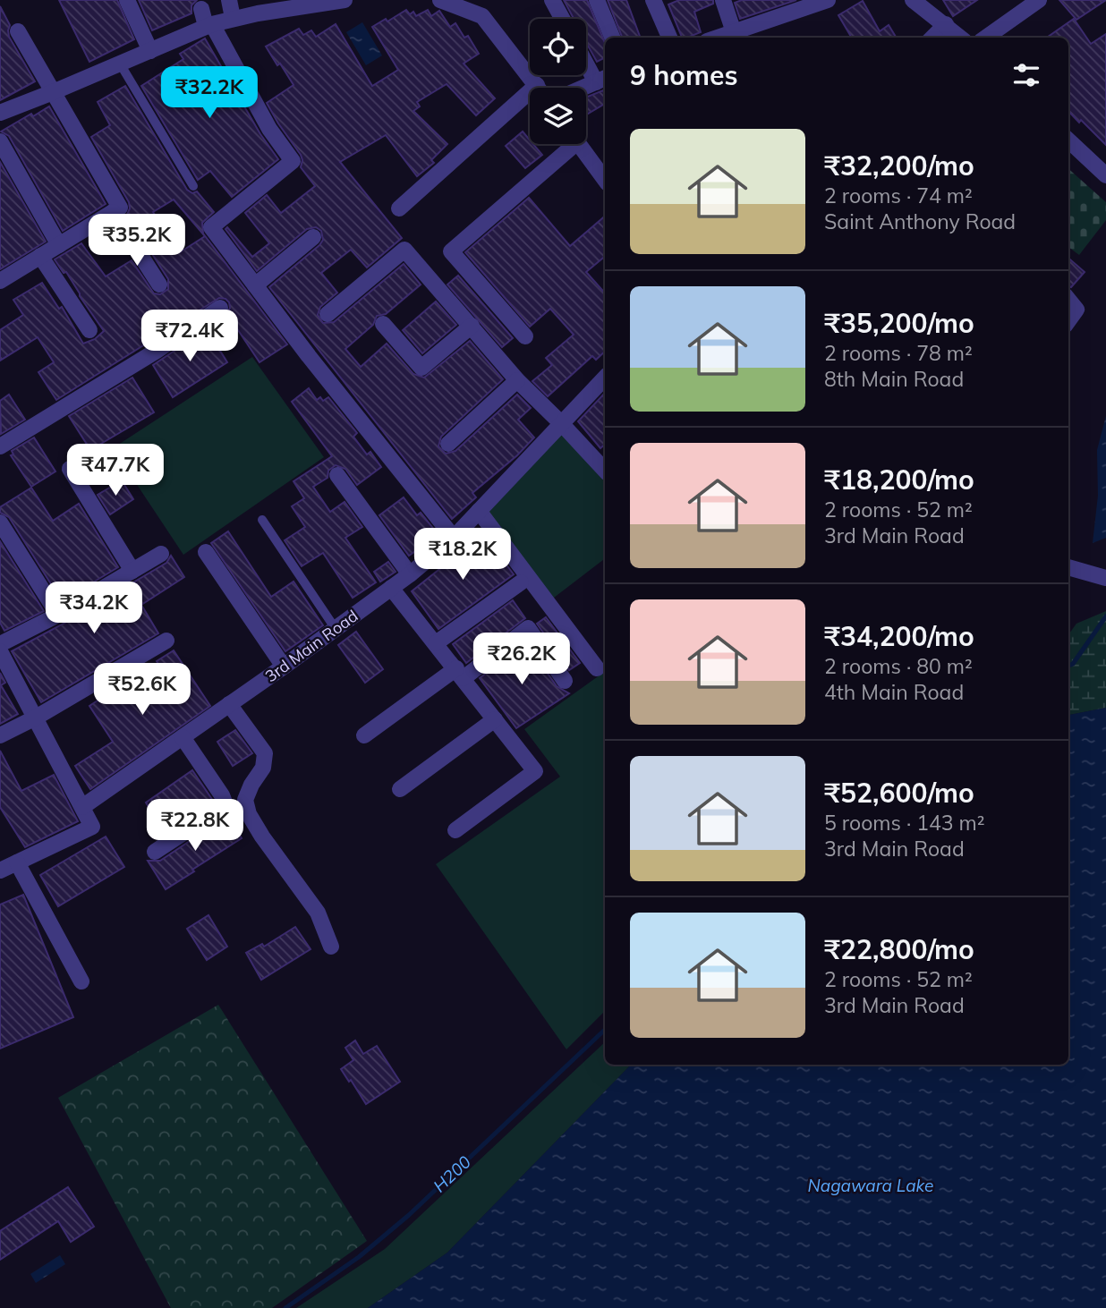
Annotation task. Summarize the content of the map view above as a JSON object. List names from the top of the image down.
{
  "streets": {
    "street": ["3rd Main Road"]
  },
  "water": ["H200", "Nagawara Lake"],
  "page": {
    "heading": "9 homes",
    "price": [
      "₹32.2K",
      "₹35.2K",
      "₹72.4K",
      "₹47.7K",
      "₹18.2K",
      "₹34.2K",
      "₹26.2K",
      "₹52.6K",
      "₹22.8K"
    ],
    "list": [
      {
        "name": "₹32,200/mo",
        "note": "2 rooms · 74 m² · Saint Anthony Road"
      },
      {
        "name": "₹35,200/mo",
        "note": "2 rooms · 78 m² · 8th Main Road"
      },
      {
        "name": "₹18,200/mo",
        "note": "2 rooms · 52 m² · 3rd Main Road"
      },
      {
        "name": "₹34,200/mo",
        "note": "2 rooms · 80 m² · 4th Main Road"
      },
      {
        "name": "₹52,600/mo",
        "note": "5 rooms · 143 m² · 3rd Main Road"
      },
      {
        "name": "₹22,800/mo",
        "note": "2 rooms · 52 m² · 3rd Main Road"
      }
    ]
  }
}
